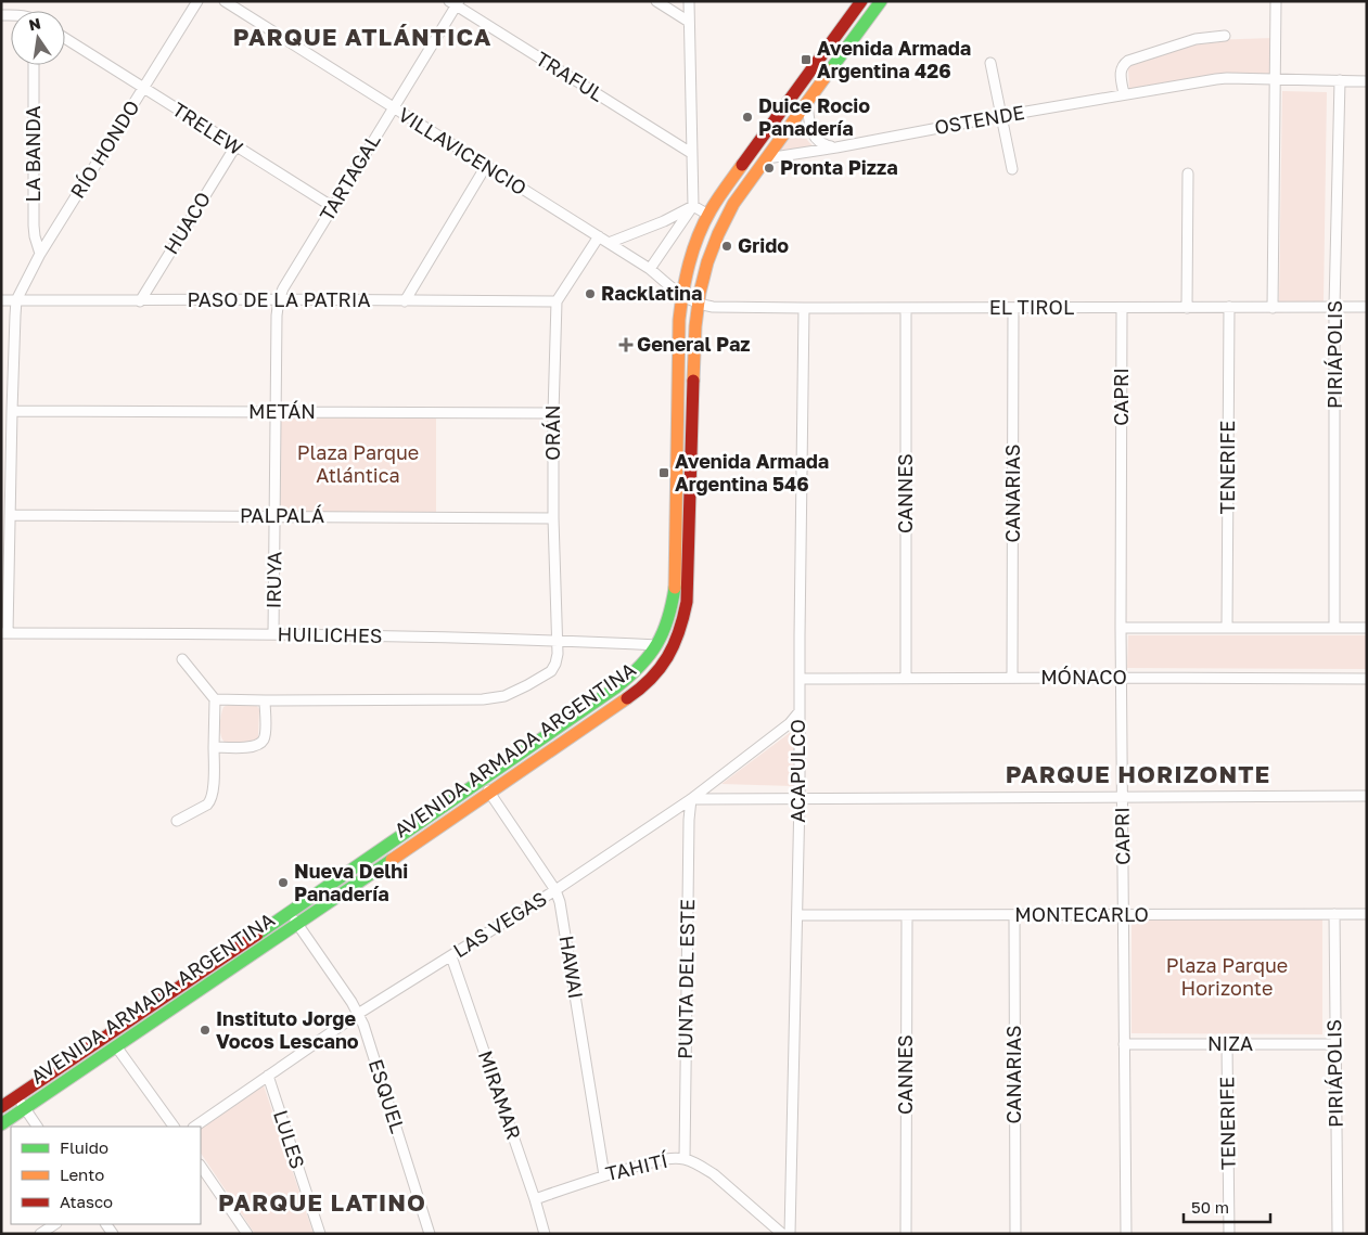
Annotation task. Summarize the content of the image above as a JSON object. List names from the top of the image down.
{
  "streets": {
    "main road": ["AVENIDA ARMADA ARGENTINA"],
    "street": [
      "TRAFUL",
      "OSTENDE",
      "TRELEW",
      "RÍO HONDO",
      "VILLAVICENCIO",
      "LA BANDA",
      "TARTAGAL",
      "HUACO",
      "PASO DE LA PATRIA",
      "EL TIROL",
      "PIRIÁPOLIS",
      "CAPRI",
      "METÁN",
      "ORÁN",
      "TENERIFE",
      "CANNES",
      "CANARIAS",
      "PALPALÁ",
      "IRUYA",
      "HUILICHES",
      "MÓNACO",
      "ACAPULCO",
      "MONTECARLO",
      "LAS VEGAS",
      "HAWAI",
      "PUNTA DEL ESTE",
      "NIZA",
      "MIRAMAR",
      "ESQUEL",
      "LULES",
      "TAHITÍ"
    ]
  },
  "crossings": [
    ["TRAFUL", "TARTAGAL"],
    ["OSTENDE", "PIRIÁPOLIS"],
    ["OSTENDE", "AVENIDA ARMADA ARGENTINA"],
    ["TRELEW", "RÍO HONDO"],
    ["TRELEW", "TARTAGAL"],
    ["TRELEW", "HUACO"],
    ["RÍO HONDO", "LA BANDA"],
    ["RÍO HONDO", "PASO DE LA PATRIA"],
    ["VILLAVICENCIO", "TARTAGAL"],
    ["VILLAVICENCIO", "EL TIROL"],
    ["VILLAVICENCIO", "AVENIDA ARMADA ARGENTINA"],
    ["TARTAGAL", "PASO DE LA PATRIA"],
    ["TARTAGAL", "IRUYA"],
    ["HUACO", "PASO DE LA PATRIA"],
    ["PASO DE LA PATRIA", "ORÁN"],
    ["PASO DE LA PATRIA", "IRUYA"],
    ["EL TIROL", "PIRIÁPOLIS"],
    ["EL TIROL", "CAPRI"],
    ["EL TIROL", "TENERIFE"],
    ["EL TIROL", "CANNES"],
    ["EL TIROL", "CANARIAS"],
    ["EL TIROL", "AVENIDA ARMADA ARGENTINA"],
    ["EL TIROL", "ACAPULCO"],
    ["PIRIÁPOLIS", "MONTECARLO"],
    ["PIRIÁPOLIS", "NIZA"],
    ["CAPRI", "MÓNACO"],
    ["CAPRI", "MONTECARLO"],
    ["CAPRI", "NIZA"],
    ["METÁN", "ORÁN"],
    ["METÁN", "IRUYA"],
    ["ORÁN", "PALPALÁ"],
    ["ORÁN", "HUILICHES"],
    ["TENERIFE", "NIZA"],
    ["CANNES", "MÓNACO"],
    ["CANNES", "MONTECARLO"],
    ["CANARIAS", "MÓNACO"],
    ["CANARIAS", "MONTECARLO"],
    ["PALPALÁ", "IRUYA"],
    ["IRUYA", "HUILICHES"],
    ["HUILICHES", "AVENIDA ARMADA ARGENTINA"],
    ["MÓNACO", "ACAPULCO"],
    ["AVENIDA ARMADA ARGENTINA", "HAWAI"],
    ["AVENIDA ARMADA ARGENTINA", "ESQUEL"],
    ["ACAPULCO", "MONTECARLO"],
    ["ACAPULCO", "LAS VEGAS"],
    ["LAS VEGAS", "HAWAI"],
    ["LAS VEGAS", "PUNTA DEL ESTE"],
    ["LAS VEGAS", "MIRAMAR"],
    ["LAS VEGAS", "ESQUEL"],
    ["LAS VEGAS", "LULES"],
    ["HAWAI", "TAHITÍ"],
    ["PUNTA DEL ESTE", "TAHITÍ"],
    ["MIRAMAR", "TAHITÍ"]
  ],
  "districts": ["PARQUE ATLÁNTICA", "PARQUE HORIZONTE", "PARQUE LATINO"],
  "parks": ["Plaza Parque Atlántica", "Plaza Parque Horizonte"],
  "places": {
    "transit": ["Avenida Armada Argentina 426", "Avenida Armada Argentina 546"],
    "other": [
      "Duice Rocio Panadería",
      "Pronta Pizza",
      "Grido",
      "Racklatina",
      "Nueva Delhi Panadería",
      "Instituto Jorge Vocos Lescano"
    ],
    "health": ["General Paz"]
  },
  "legend": ["Fluido", "Lento", "Atasco"],
  "scale_bar": "50 m",
  "north": "top"
}
